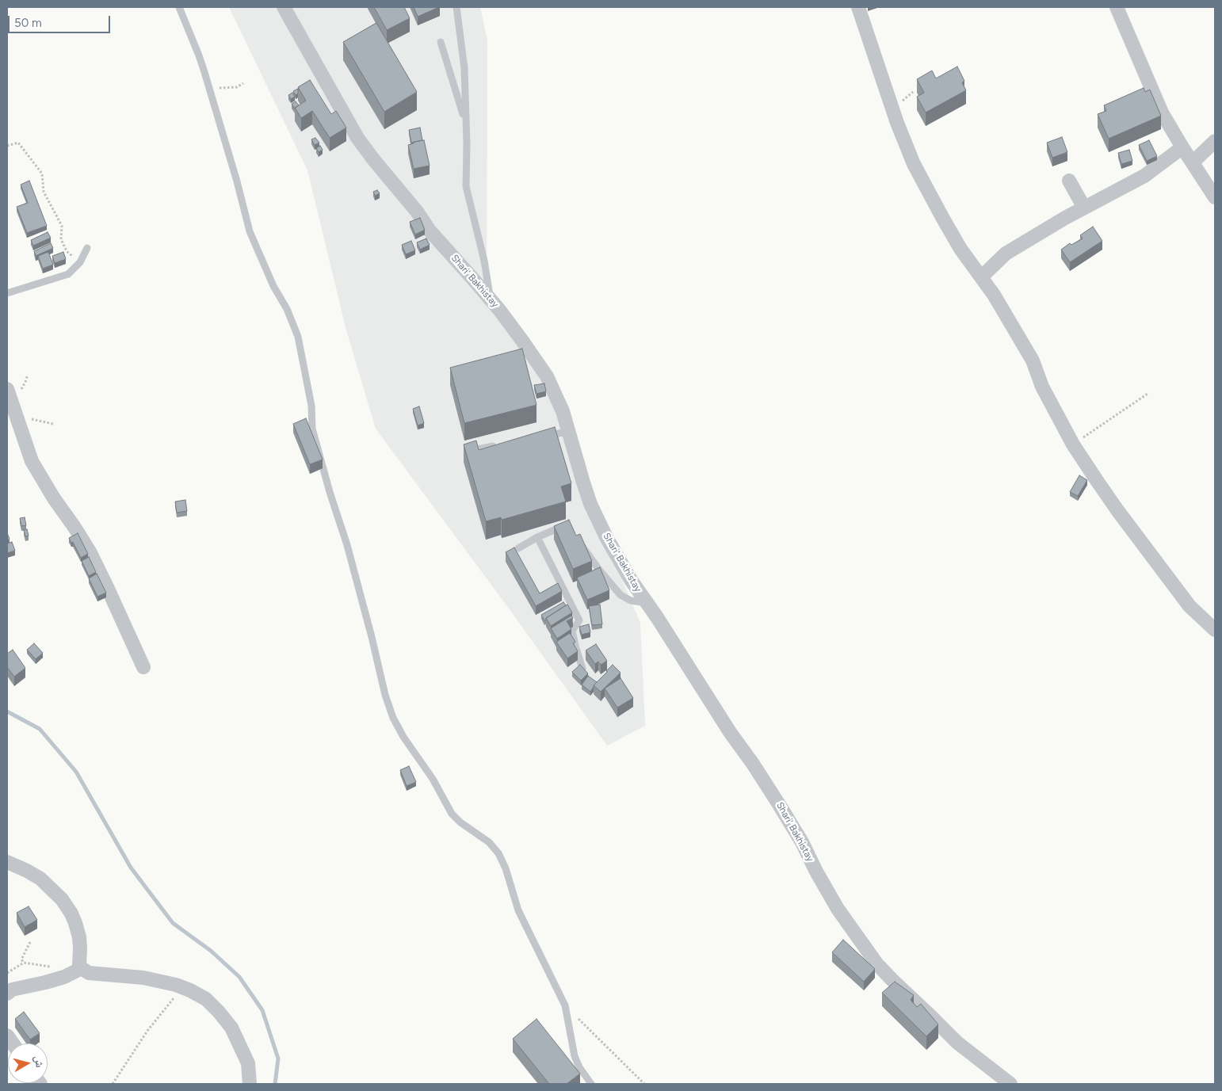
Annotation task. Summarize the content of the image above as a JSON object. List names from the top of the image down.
{
  "streets": {
    "street": ["Shari' Bakhistay"]
  },
  "scale_bar": "50 m",
  "north": "right"
}
